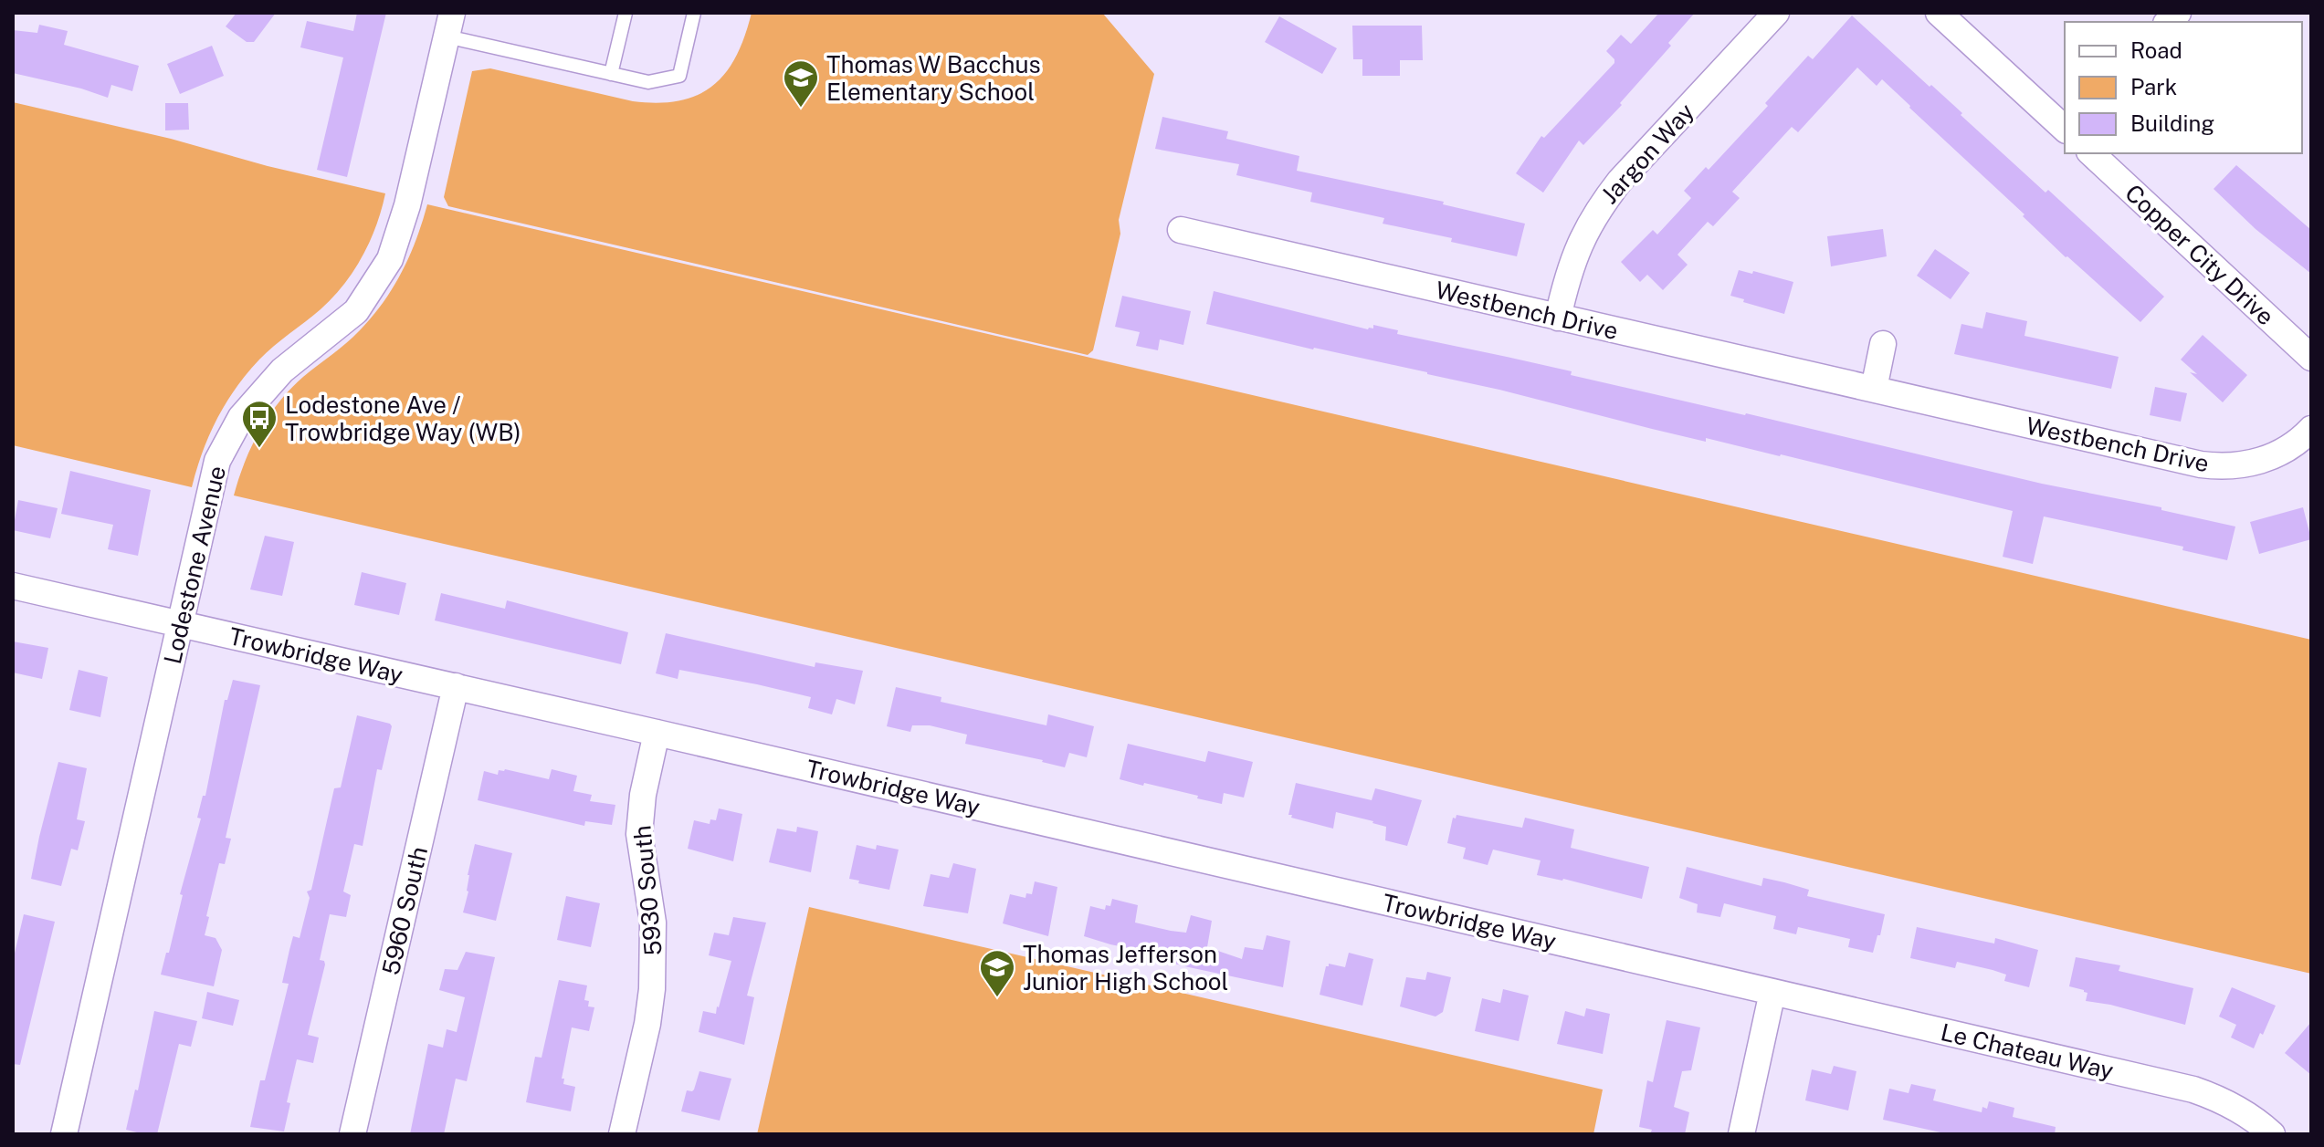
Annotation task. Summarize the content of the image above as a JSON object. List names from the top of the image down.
{
  "streets": {
    "street": [
      "Jargon Way",
      "Copper City Drive",
      "Westbench Drive",
      "Lodestone Avenue",
      "Trowbridge Way",
      "5930 South",
      "5960 South",
      "Le Chateau Way"
    ]
  },
  "crossings": [
    ["Jargon Way", "Westbench Drive"],
    ["Lodestone Avenue", "Trowbridge Way"],
    ["Trowbridge Way", "5930 South"],
    ["Trowbridge Way", "5960 South"],
    ["Trowbridge Way", "Le Chateau Way"]
  ],
  "places": {
    "school or university": ["Thomas W Bacchus Elementary School", "Thomas Jefferson Junior High School"],
    "bus stop": ["Lodestone Ave / Trowbridge Way (WB)"]
  },
  "legend": ["Road", "Park", "Building"]
}
